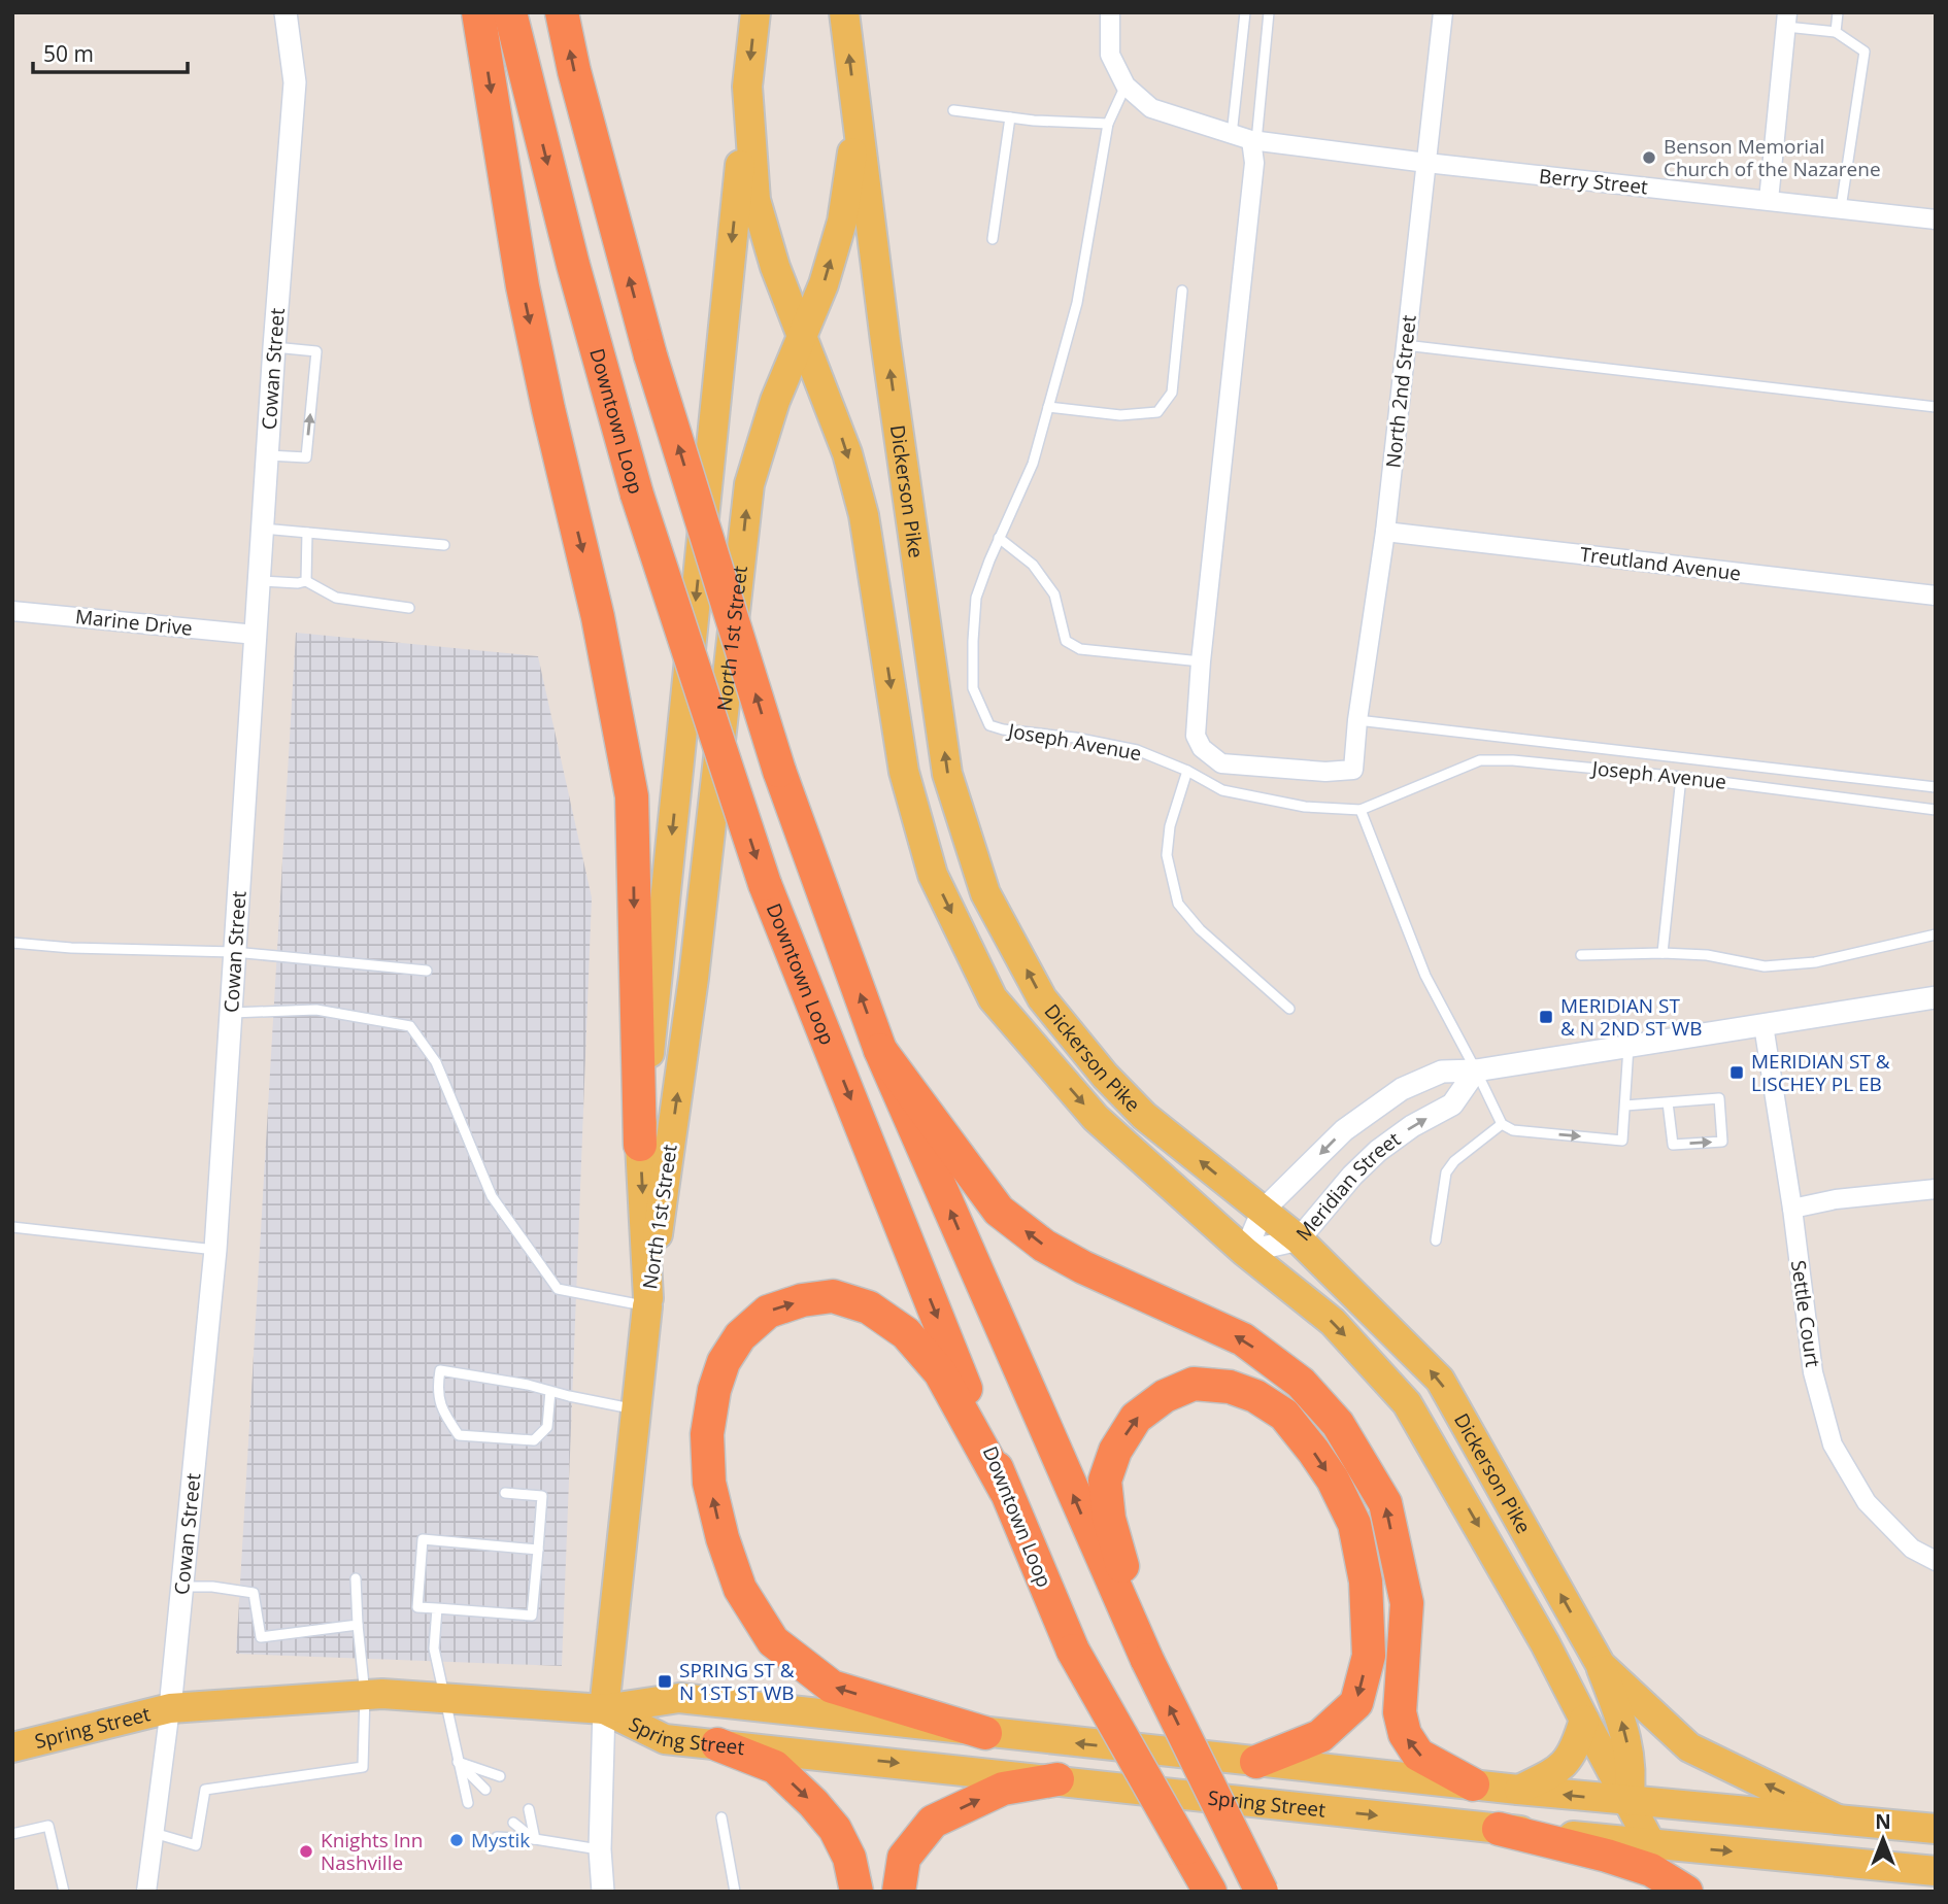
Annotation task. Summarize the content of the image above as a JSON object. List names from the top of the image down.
{
  "streets": {
    "highway": ["Downtown Loop"],
    "main road": ["Dickerson Pike", "North 1st Street", "Spring Street"],
    "street": [
      "Berry Street",
      "Cowan Street",
      "North 2nd Street",
      "Treutland Avenue",
      "Marine Drive",
      "Meridian Street",
      "Settle Court"
    ],
    "lane": ["Joseph Avenue"]
  },
  "crossings": [
    ["Berry Street", "North 2nd Street"],
    ["Cowan Street", "Marine Drive"],
    ["Cowan Street", "Spring Street"],
    ["North 2nd Street", "Treutland Avenue"],
    ["Dickerson Pike", "North 1st Street"],
    ["Dickerson Pike", "Meridian Street"],
    ["Dickerson Pike", "Spring Street"],
    ["North 1st Street", "Spring Street"],
    ["Meridian Street", "Settle Court"]
  ],
  "places": {
    "other": ["Benson Memorial Church of the Nazarene", "Mystik", "Knights Inn Nashville"],
    "transit": ["MERIDIAN ST & N 2ND ST WB", "MERIDIAN ST & LISCHEY PL EB", "SPRING ST & N 1ST ST WB"]
  },
  "scale_bar": "50 m",
  "north": "top"
}
